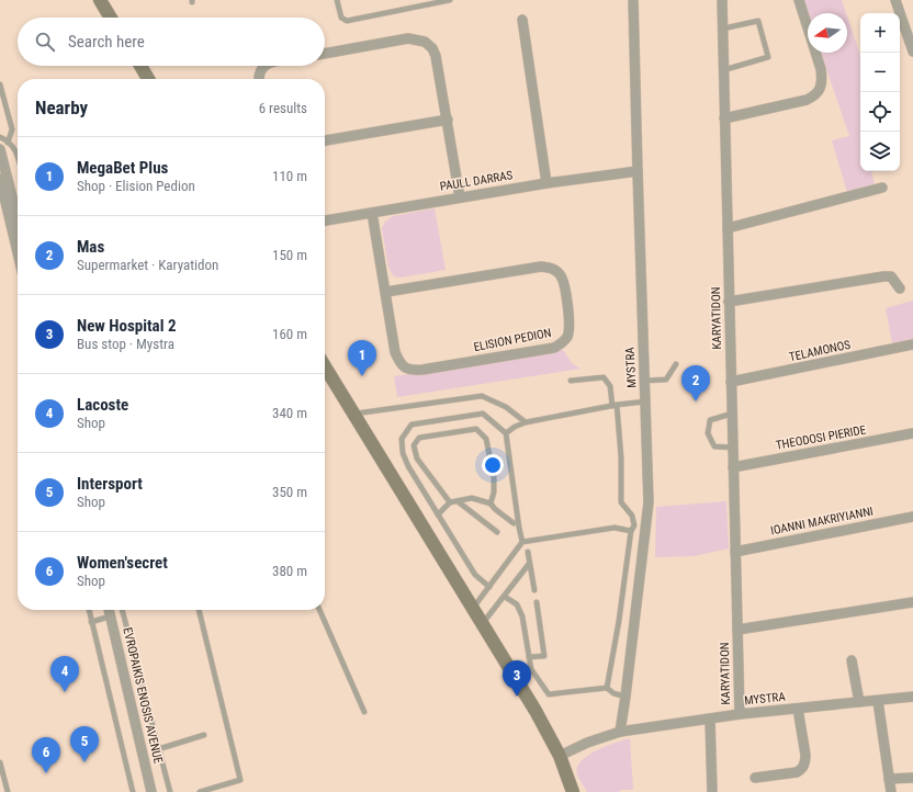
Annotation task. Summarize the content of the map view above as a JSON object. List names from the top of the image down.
{
  "streets": {
    "street": [
      "PAULL DARRAS",
      "KARYATIDON",
      "ELISION PEDION",
      "TELAMONOS",
      "MYSTRA",
      "THEODOSI PIERIDE",
      "IOANNI MAKRIYIANNI",
      "EVROPAIKIS ENOSIS AVENUE"
    ]
  },
  "crossings": [
    ["PAULL DARRAS", "ELISION PEDION"],
    ["PAULL DARRAS", "MYSTRA"],
    ["KARYATIDON", "TELAMONOS"],
    ["KARYATIDON", "MYSTRA"],
    ["KARYATIDON", "THEODOSI PIERIDE"],
    ["KARYATIDON", "IOANNI MAKRIYIANNI"]
  ],
  "north": "left",
  "page": {
    "map_buttons": ["+", "−"],
    "search": "Search here",
    "heading": ["Nearby", "6 results"],
    "list": [
      {
        "mark": "1",
        "name": "MegaBet Plus",
        "note": "Shop · Elision Pedion",
        "value": "110 m"
      },
      {
        "mark": "2",
        "name": "Mas",
        "note": "Supermarket · Karyatidon",
        "value": "150 m"
      },
      {
        "mark": "3",
        "name": "New Hospital 2",
        "note": "Bus stop · Mystra",
        "value": "160 m"
      },
      {
        "mark": "4",
        "name": "Lacoste",
        "note": "Shop",
        "value": "340 m"
      },
      {
        "mark": "5",
        "name": "Intersport",
        "note": "Shop",
        "value": "350 m"
      },
      {
        "mark": "6",
        "name": "Women'secret",
        "note": "Shop",
        "value": "380 m"
      }
    ],
    "pins": [
      "1",
      "2",
      "4",
      "3",
      "5",
      "6"
    ]
  }
}
